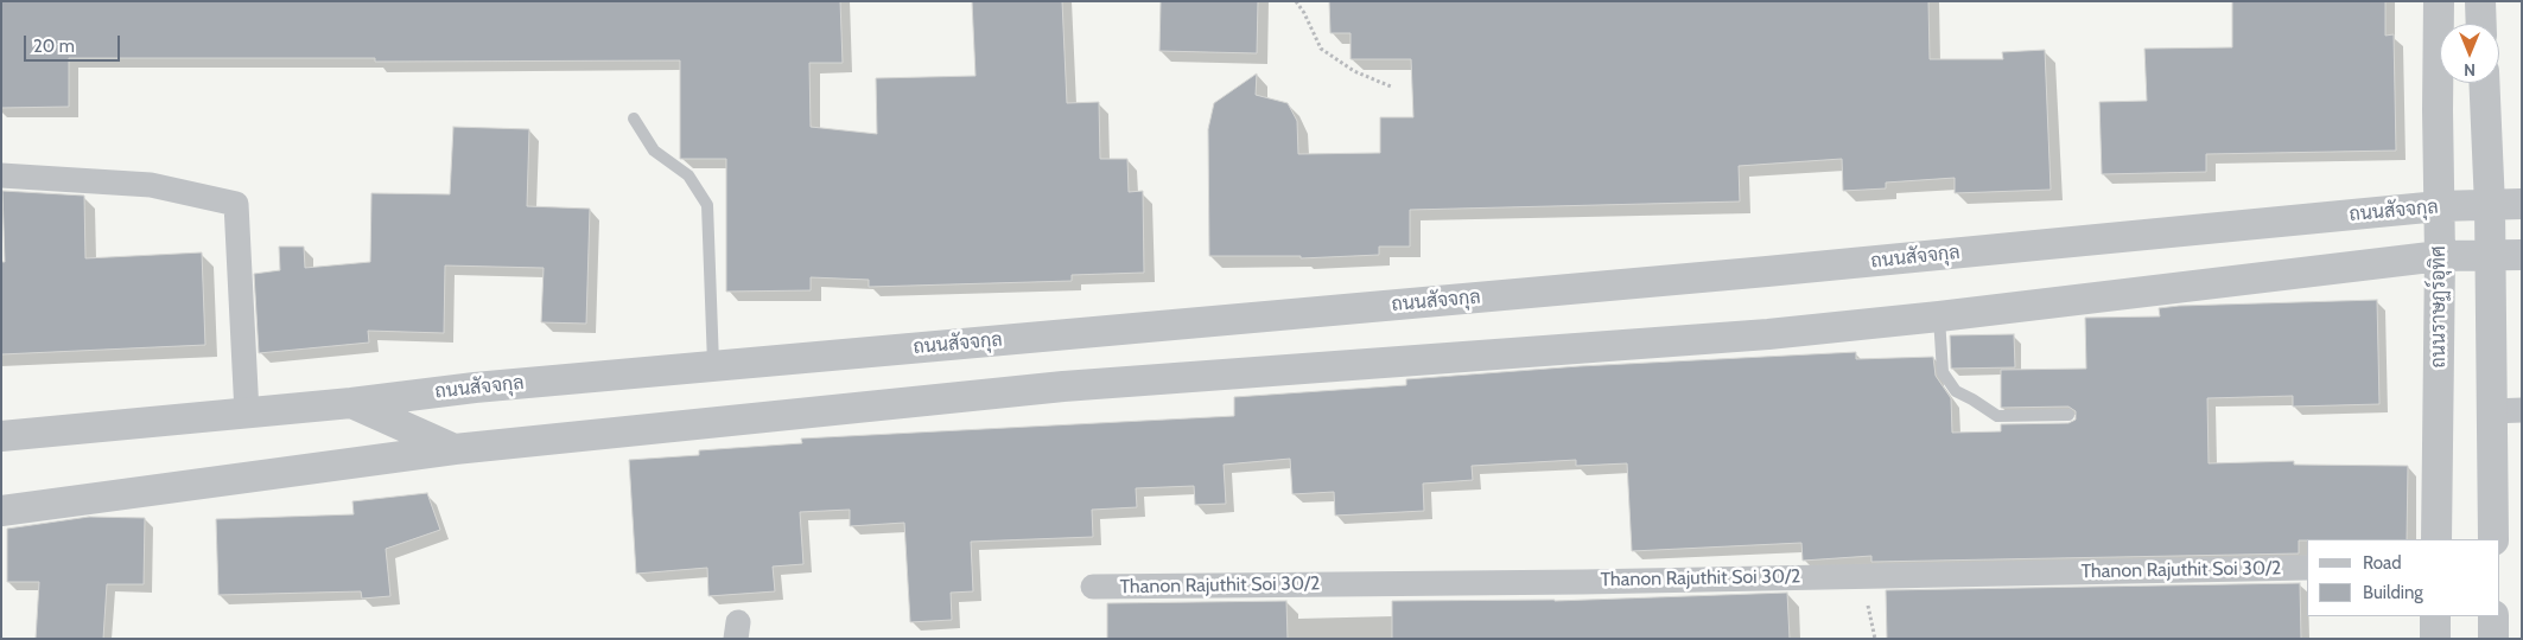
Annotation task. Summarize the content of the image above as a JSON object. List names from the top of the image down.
{
  "streets": {
    "street": ["ถนนสัจจกุล", "ถนนราษฏร์อุทิศ", "Thanon Rajuthit Soi 30/2"]
  },
  "crossings": [
    ["ถนนสัจจกุล", "ถนนราษฏร์อุทิศ"]
  ],
  "legend": ["Road", "Building"],
  "scale_bar": "20 m",
  "north": "bottom"
}
